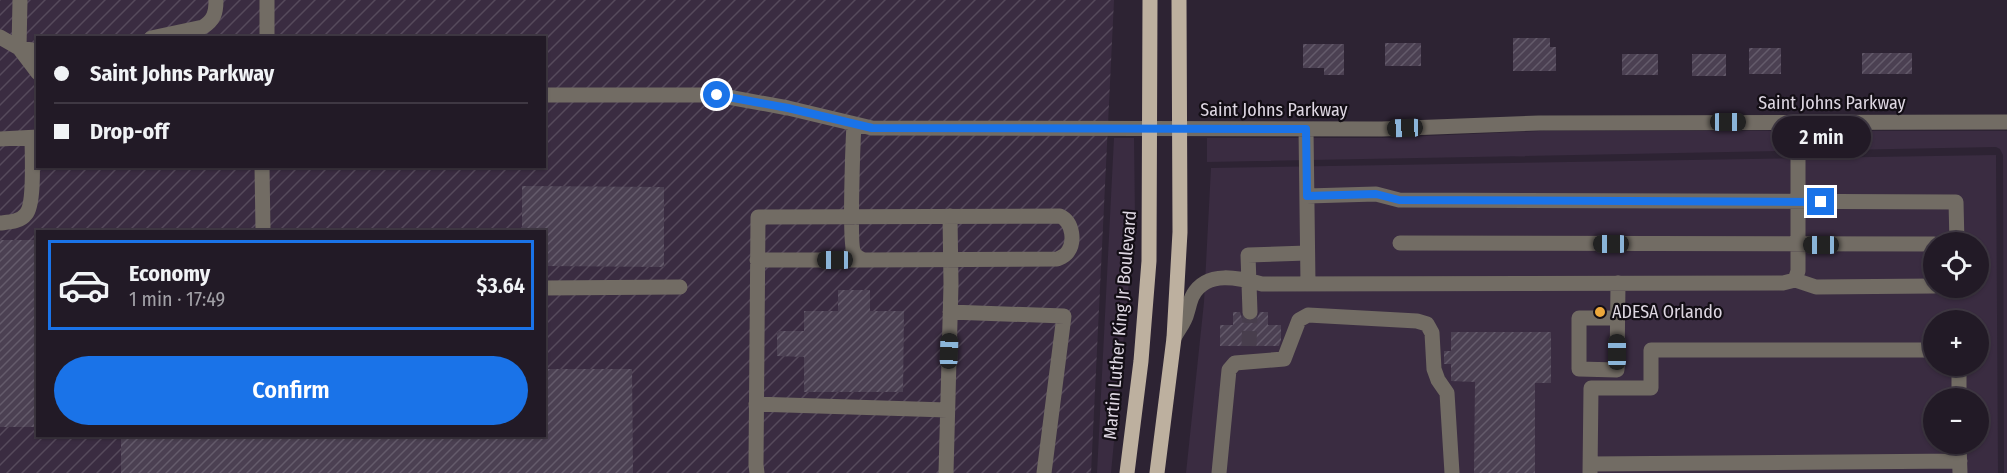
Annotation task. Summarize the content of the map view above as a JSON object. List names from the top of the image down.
{
  "streets": {
    "main road": ["Martin Luther King Jr Boulevard"],
    "street": ["Saint Johns Parkway"]
  },
  "crossings": [
    ["Saint Johns Parkway", "Martin Luther King Jr Boulevard"]
  ],
  "places": ["ADESA Orlando"],
  "page": {
    "banner": ["Saint Johns Parkway", "Drop-off"],
    "bubble": "2 min",
    "map_buttons": ["+", "−"],
    "list": [
      {
        "name": "Economy",
        "note": "1 min · 17:49",
        "value": "$3.64"
      }
    ],
    "buttons": "Confirm"
  }
}
